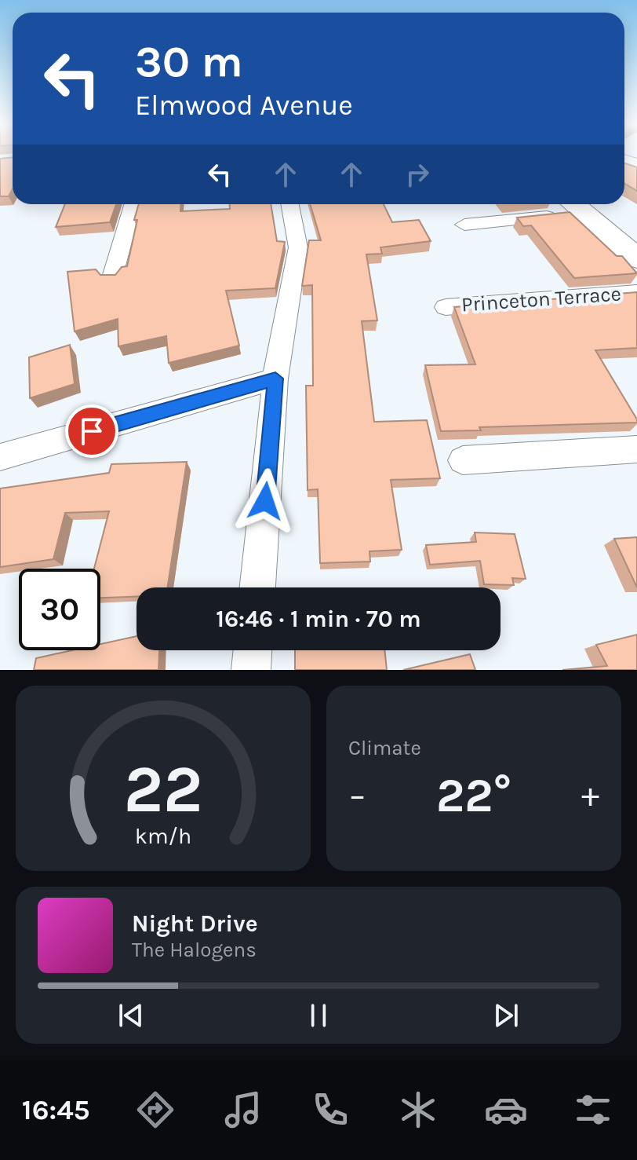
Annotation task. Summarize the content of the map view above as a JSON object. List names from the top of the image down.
{
  "streets": {
    "street": ["Princeton Terrace"]
  },
  "page": {
    "turn": ["30 m", "Elmwood Avenue"],
    "limit": "30",
    "trip": "16:46 · 1 min · 70 m",
    "tile": "Climate",
    "heat": ["−", "22°", "+"],
    "song": ["Night Drive", "The Halogens"],
    "tabs": "16:45",
    "gauge": ["22", "km/h"]
  }
}
